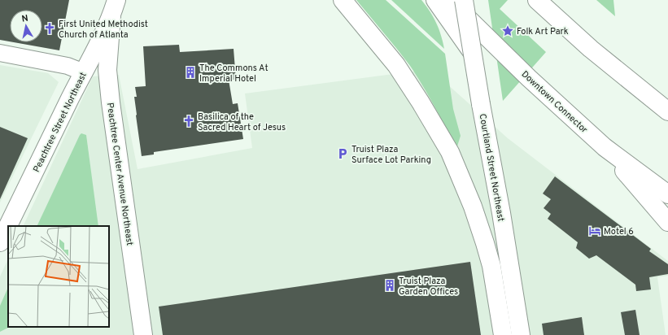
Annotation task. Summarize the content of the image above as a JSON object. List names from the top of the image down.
{
  "streets": {
    "main road": [
      "Downtown Connector",
      "Peachtree Street Northeast",
      "Courtland Street Northeast",
      "Peachtree Center Avenue Northeast"
    ]
  },
  "crossings": [
    ["Peachtree Street Northeast", "Peachtree Center Avenue Northeast"]
  ],
  "places": {
    "church": ["First United Methodist Church of Atlanta", "Basilica of the Sacred Heart of Jesus"],
    "place": ["Folk Art Park"],
    "building": ["The Commons At Imperial Hotel", "Truist Plaza Garden Offices"],
    "parking": ["Truist Plaza Surface Lot Parking"],
    "hotel": ["Motel 6"]
  },
  "north": "top"
}
